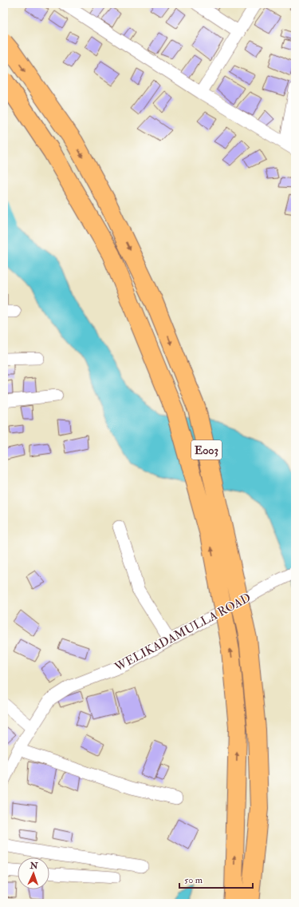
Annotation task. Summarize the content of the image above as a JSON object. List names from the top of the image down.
{
  "streets": {
    "highway": ["E003"],
    "street": ["WELIKADAMULLA ROAD"]
  },
  "scale_bar": "50 m",
  "north": "top"
}
